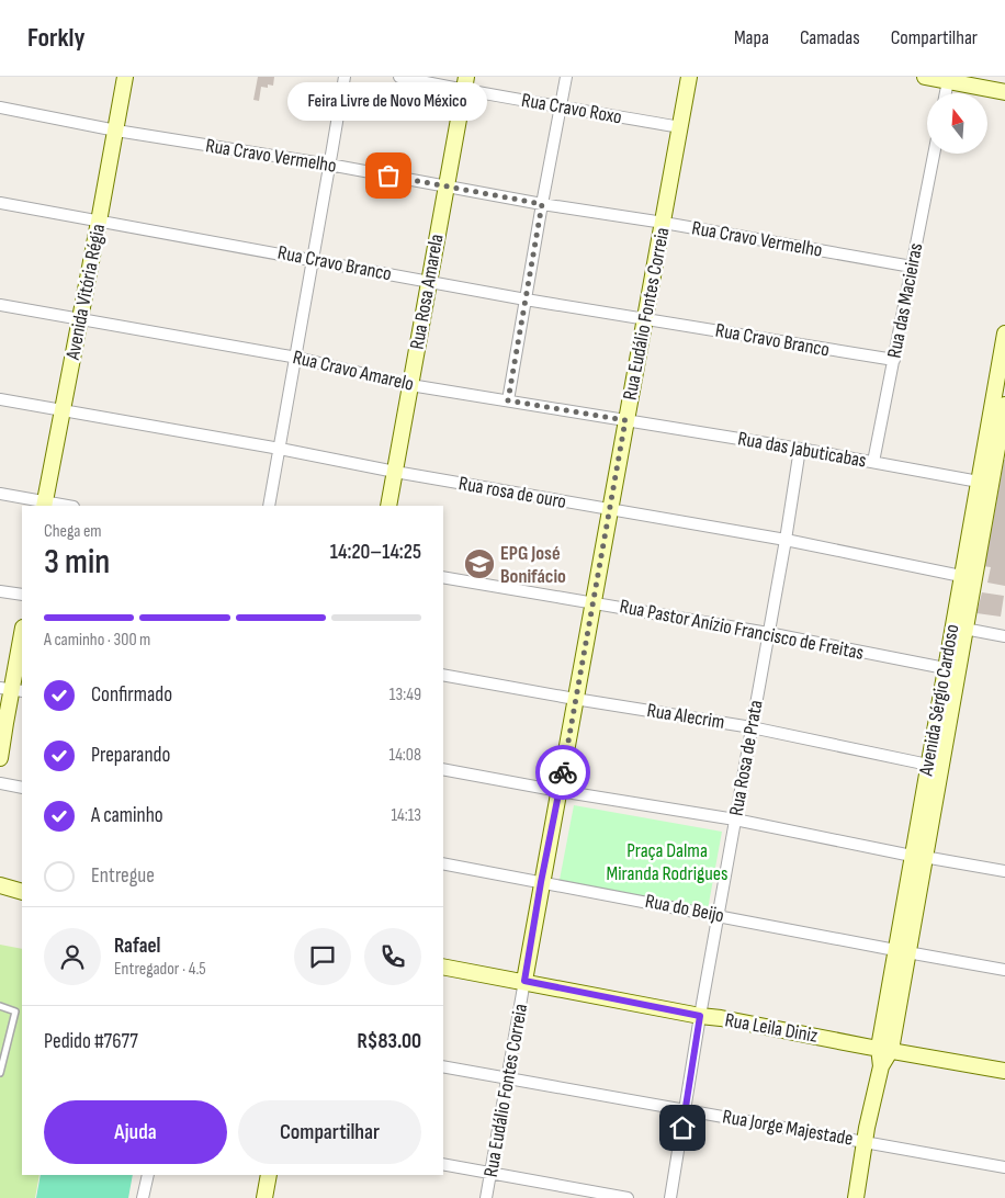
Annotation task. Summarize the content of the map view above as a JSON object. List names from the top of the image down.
{
  "streets": {
    "street": [
      "Rua Cravo Roxo",
      "Rua Cravo Vermelho",
      "Rua Cravo Branco",
      "Avenida Vitória Régia",
      "Rua Rosa Amarela",
      "Rua das Macieiras",
      "Rua Eudálio Fontes Correia",
      "Rua Cravo Amarelo",
      "Rua das Jabuticabas",
      "Rua rosa de ouro",
      "Rua Pastor Anízio Francisco de Freitas",
      "Avenida Sérgio Cardoso",
      "Rua Alecrim",
      "Rua Rosa de Prata",
      "Rua do Beijo",
      "Rua Leila Diniz",
      "Rua Jorge Majestade"
    ]
  },
  "crossings": [
    ["Rua Cravo Roxo", "Rua Rosa Amarela"],
    ["Rua Cravo Roxo", "Rua Eudálio Fontes Correia"],
    ["Rua Cravo Vermelho", "Avenida Vitória Régia"],
    ["Rua Cravo Vermelho", "Rua Rosa Amarela"],
    ["Rua Cravo Vermelho", "Rua das Macieiras"],
    ["Rua Cravo Vermelho", "Rua Eudálio Fontes Correia"],
    ["Rua Cravo Branco", "Avenida Vitória Régia"],
    ["Rua Cravo Branco", "Rua Rosa Amarela"],
    ["Rua Cravo Branco", "Rua das Macieiras"],
    ["Rua Cravo Branco", "Rua Eudálio Fontes Correia"],
    ["Avenida Vitória Régia", "Rua Cravo Amarelo"],
    ["Avenida Vitória Régia", "Rua rosa de ouro"],
    ["Rua Rosa Amarela", "Rua Cravo Amarelo"],
    ["Rua Rosa Amarela", "Rua rosa de ouro"],
    ["Rua das Macieiras", "Rua das Jabuticabas"],
    ["Rua Eudálio Fontes Correia", "Rua Cravo Amarelo"],
    ["Rua Eudálio Fontes Correia", "Rua das Jabuticabas"],
    ["Rua Eudálio Fontes Correia", "Rua rosa de ouro"],
    ["Rua Eudálio Fontes Correia", "Rua Pastor Anízio Francisco de Freitas"],
    ["Rua Eudálio Fontes Correia", "Rua Alecrim"],
    ["Rua Eudálio Fontes Correia", "Rua do Beijo"],
    ["Rua Eudálio Fontes Correia", "Rua Leila Diniz"],
    ["Rua Eudálio Fontes Correia", "Rua Jorge Majestade"],
    ["Rua Cravo Amarelo", "Rua das Jabuticabas"],
    ["Rua das Jabuticabas", "Avenida Sérgio Cardoso"],
    ["Rua das Jabuticabas", "Rua Rosa de Prata"],
    ["Rua rosa de ouro", "Avenida Sérgio Cardoso"],
    ["Rua rosa de ouro", "Rua Rosa de Prata"],
    ["Rua Pastor Anízio Francisco de Freitas", "Avenida Sérgio Cardoso"],
    ["Rua Pastor Anízio Francisco de Freitas", "Rua Rosa de Prata"],
    ["Avenida Sérgio Cardoso", "Rua Alecrim"],
    ["Avenida Sérgio Cardoso", "Rua do Beijo"],
    ["Avenida Sérgio Cardoso", "Rua Leila Diniz"],
    ["Avenida Sérgio Cardoso", "Rua Jorge Majestade"],
    ["Rua Alecrim", "Rua Rosa de Prata"],
    ["Rua Rosa de Prata", "Rua do Beijo"],
    ["Rua Rosa de Prata", "Rua Leila Diniz"],
    ["Rua Rosa de Prata", "Rua Jorge Majestade"]
  ],
  "parks": ["Praça Dalma Miranda Rodrigues"],
  "places": {
    "other": ["Feira Livre de Novo México"],
    "school or university": ["EPG José Bonifácio"]
  },
  "north": "top",
  "page": {
    "header": "Forkly",
    "nav": ["Mapa", "Camadas", "Compartilhar"],
    "bubble": "Feira Livre de Novo México",
    "heading": ["3 min", "Chega em", "14:20–14:25"],
    "panel": [
      "Rafael",
      "Entregador · 4.5",
      "Pedido #7677",
      "R$83.00"
    ],
    "bar": "A caminho · 300 m",
    "list": [
      ["Confirmado", "13:49"],
      ["Preparando", "14:08"],
      ["A caminho", "14:13"],
      "Entregue"
    ],
    "buttons": ["Ajuda", "Compartilhar"]
  }
}
